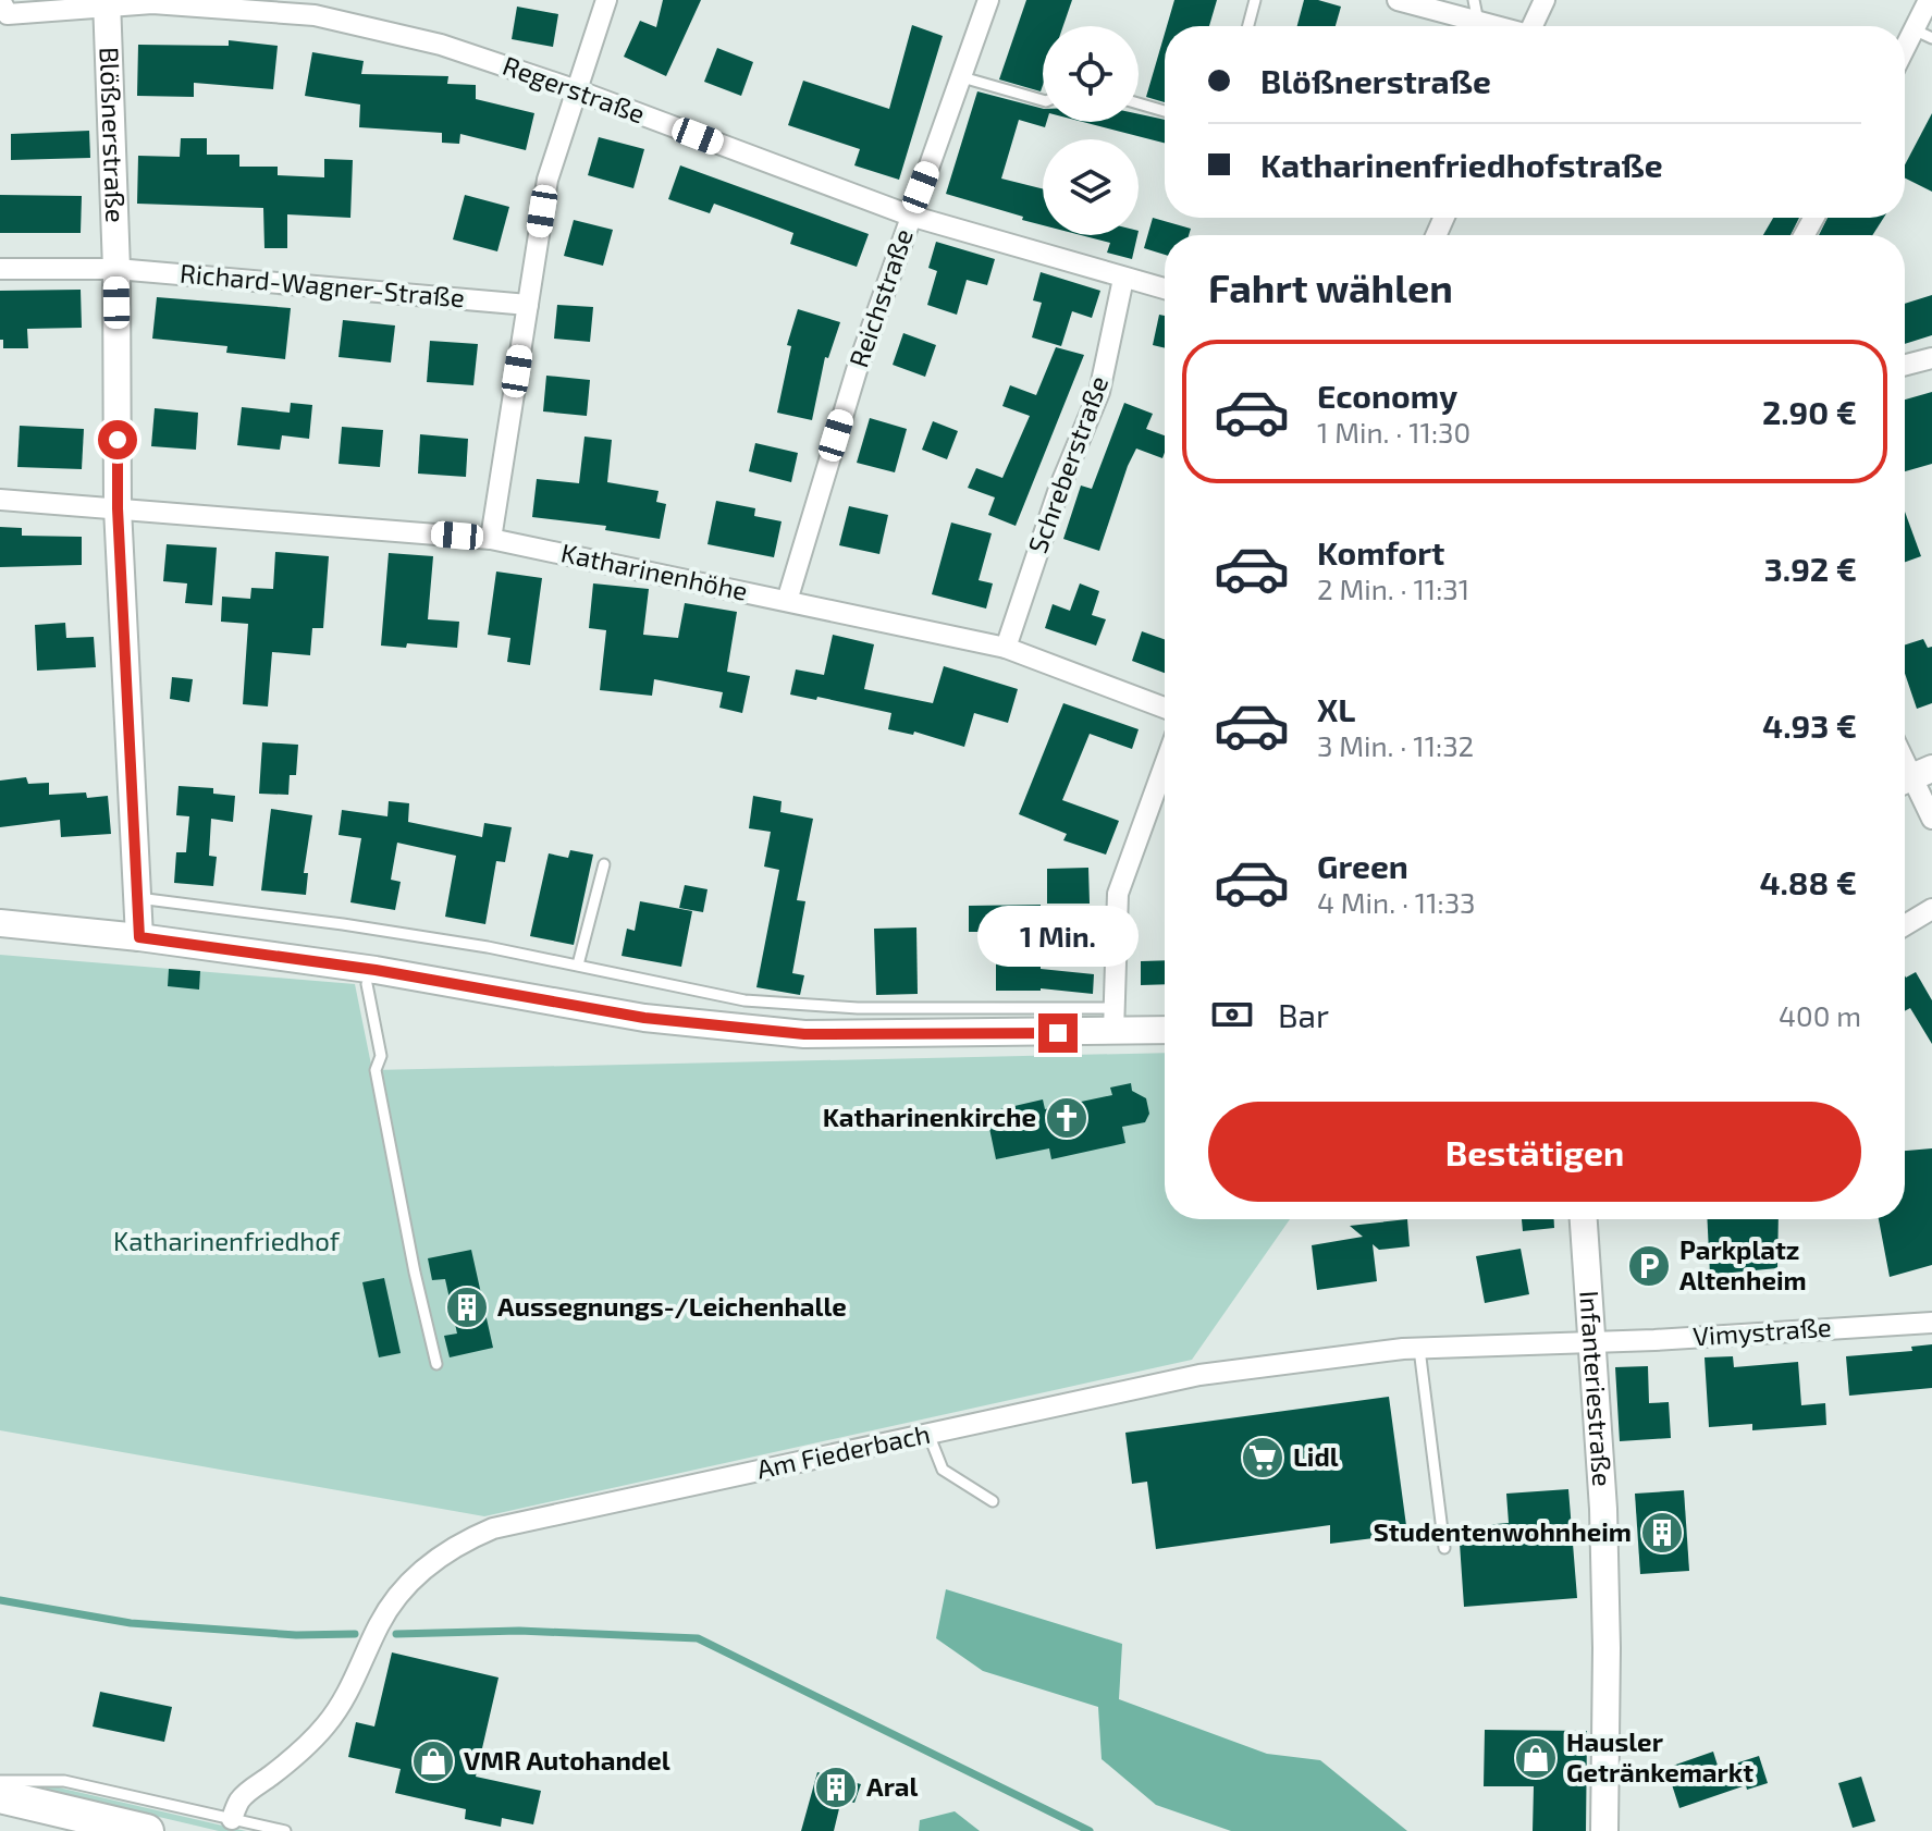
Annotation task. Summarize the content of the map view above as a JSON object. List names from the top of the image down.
{
  "streets": {
    "street": [
      "Regerstraße",
      "Blößnerstraße",
      "Richard-Wagner-Straße",
      "Reichstraße",
      "Schreberstraße",
      "Katharinenhöhe",
      "Vimystraße",
      "Infanteriestraße",
      "Am Fiederbach"
    ]
  },
  "crossings": [
    ["Regerstraße", "Blößnerstraße"],
    ["Regerstraße", "Reichstraße"],
    ["Regerstraße", "Schreberstraße"],
    ["Blößnerstraße", "Richard-Wagner-Straße"],
    ["Blößnerstraße", "Katharinenhöhe"],
    ["Reichstraße", "Katharinenhöhe"],
    ["Schreberstraße", "Katharinenhöhe"],
    ["Vimystraße", "Infanteriestraße"],
    ["Vimystraße", "Am Fiederbach"],
    ["Infanteriestraße", "Am Fiederbach"]
  ],
  "parks": ["Katharinenfriedhof"],
  "places": {
    "church": ["Katharinenkirche"],
    "parking": ["Parkplatz Altenheim"],
    "building": ["Aussegnungs-/Leichenhalle", "Studentenwohnheim", "Aral"],
    "supermarket": ["Lidl"],
    "shop": ["Hausler Getränkemarkt", "VMR Autohandel"]
  },
  "page": {
    "banner": ["Blößnerstraße", "Katharinenfriedhofstraße"],
    "heading": "Fahrt wählen",
    "list": [
      {
        "name": "Economy",
        "note": "1 Min. · 11:30",
        "value": "2.90 €"
      },
      {
        "name": "Komfort",
        "note": "2 Min. · 11:31",
        "value": "3.92 €"
      },
      {
        "name": "XL",
        "note": "3 Min. · 11:32",
        "value": "4.93 €"
      },
      {
        "name": "Green",
        "note": "4 Min. · 11:33",
        "value": "4.88 €"
      }
    ],
    "bubble": "1 Min.",
    "pay": ["Bar", "400 m"],
    "buttons": "Bestätigen"
  }
}
